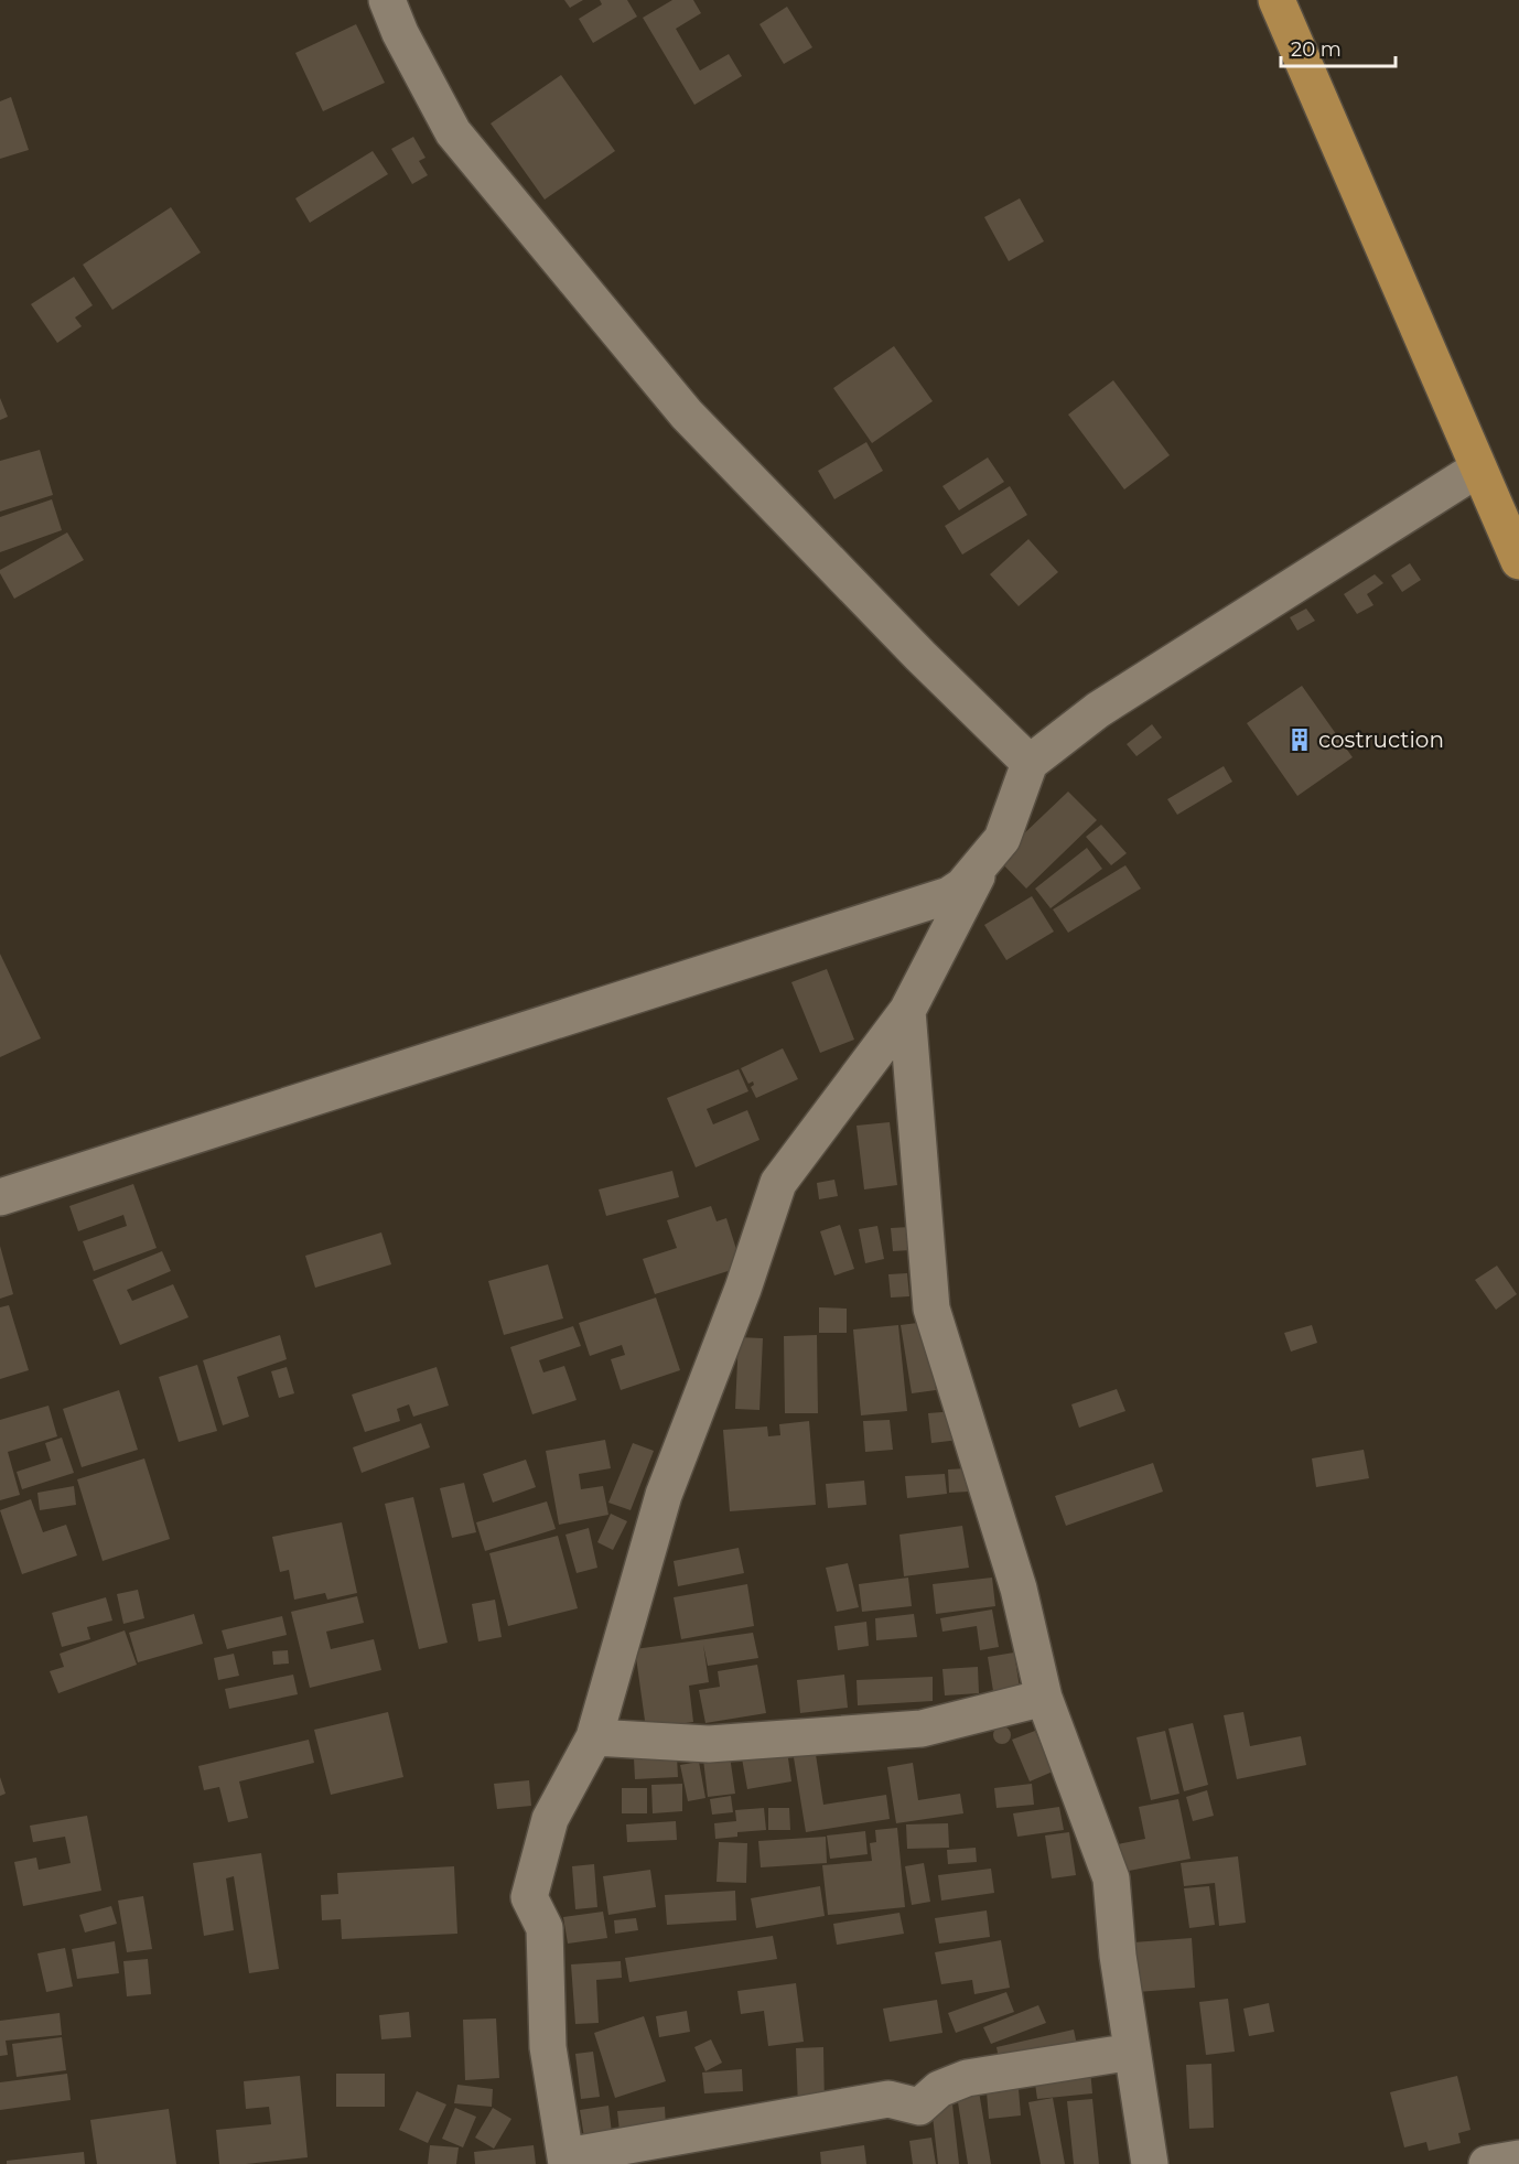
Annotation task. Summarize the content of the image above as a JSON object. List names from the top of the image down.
{
  "places": {
    "building": ["costruction"]
  },
  "scale_bar": "20 m"
}
